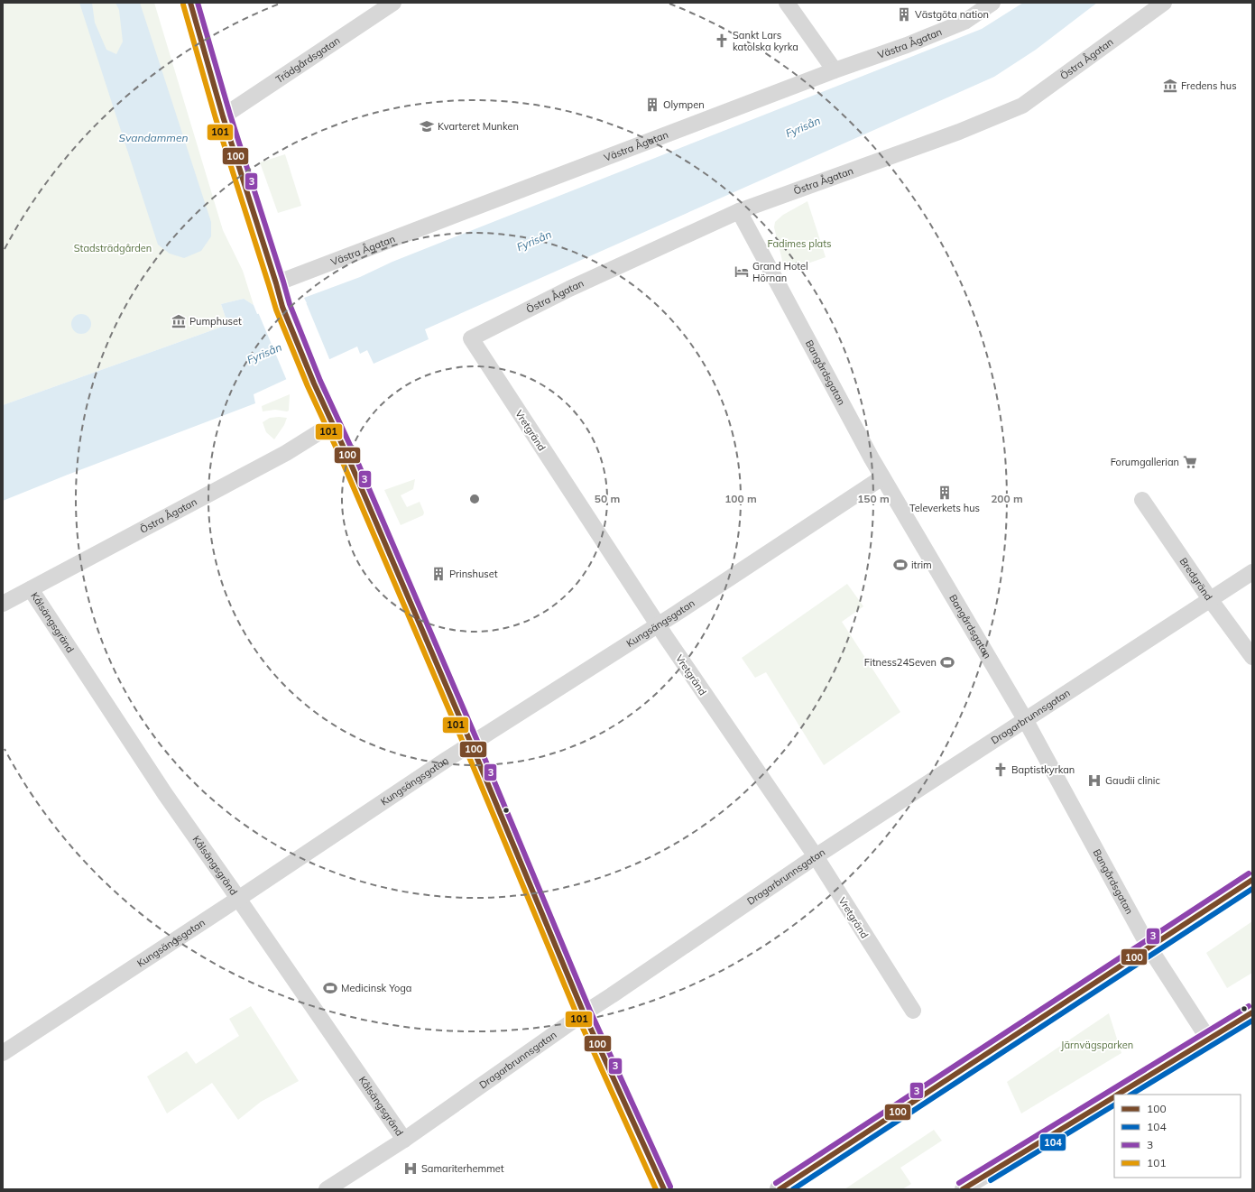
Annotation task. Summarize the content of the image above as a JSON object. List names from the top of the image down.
{
  "streets": {
    "street": [
      "Västra Ågatan",
      "Östra Ågatan",
      "Trädgårdsgatan",
      "Bangårdsgatan",
      "Vretgränd",
      "Bredgränd",
      "Kålsängsgränd",
      "Kungsängsgatan",
      "Dragarbrunnsgatan"
    ]
  },
  "crossings": [
    ["Östra Ågatan", "Bangårdsgatan"],
    ["Östra Ågatan", "Vretgränd"],
    ["Östra Ågatan", "Kålsängsgränd"],
    ["Bangårdsgatan", "Kungsängsgatan"],
    ["Bangårdsgatan", "Dragarbrunnsgatan"],
    ["Vretgränd", "Kungsängsgatan"],
    ["Vretgränd", "Dragarbrunnsgatan"],
    ["Bredgränd", "Dragarbrunnsgatan"],
    ["Kålsängsgränd", "Kungsängsgatan"],
    ["Kålsängsgränd", "Dragarbrunnsgatan"]
  ],
  "water": ["Fyrisån", "Svandammen"],
  "parks": ["Fadimes plats", "Stadsträdgården", "Järnvägsparken"],
  "places": {
    "building": [
      "Västgöta nation",
      "Olympen",
      "Televerkets hus",
      "Prinshuset"
    ],
    "church": ["Sankt Lars katolska kyrka", "Baptistkyrkan"],
    "museum": ["Fredens hus", "Pumphuset"],
    "school or university": ["Kvarteret Munken"],
    "hotel": ["Grand Hotel Hörnan"],
    "supermarket": ["Forumgallerian"],
    "sports": ["itrim", "Fitness24Seven", "Medicinsk Yoga"],
    "hospital": ["Gaudii clinic", "Samariterhemmet"]
  },
  "lines": [
    "transit line 100",
    "transit line 3",
    "transit line 101",
    "transit line 104"
  ],
  "legend": [
    "100",
    "104",
    "3",
    "101"
  ],
  "rings": [
    "50 m",
    "100 m",
    "150 m",
    "200 m"
  ]
}
